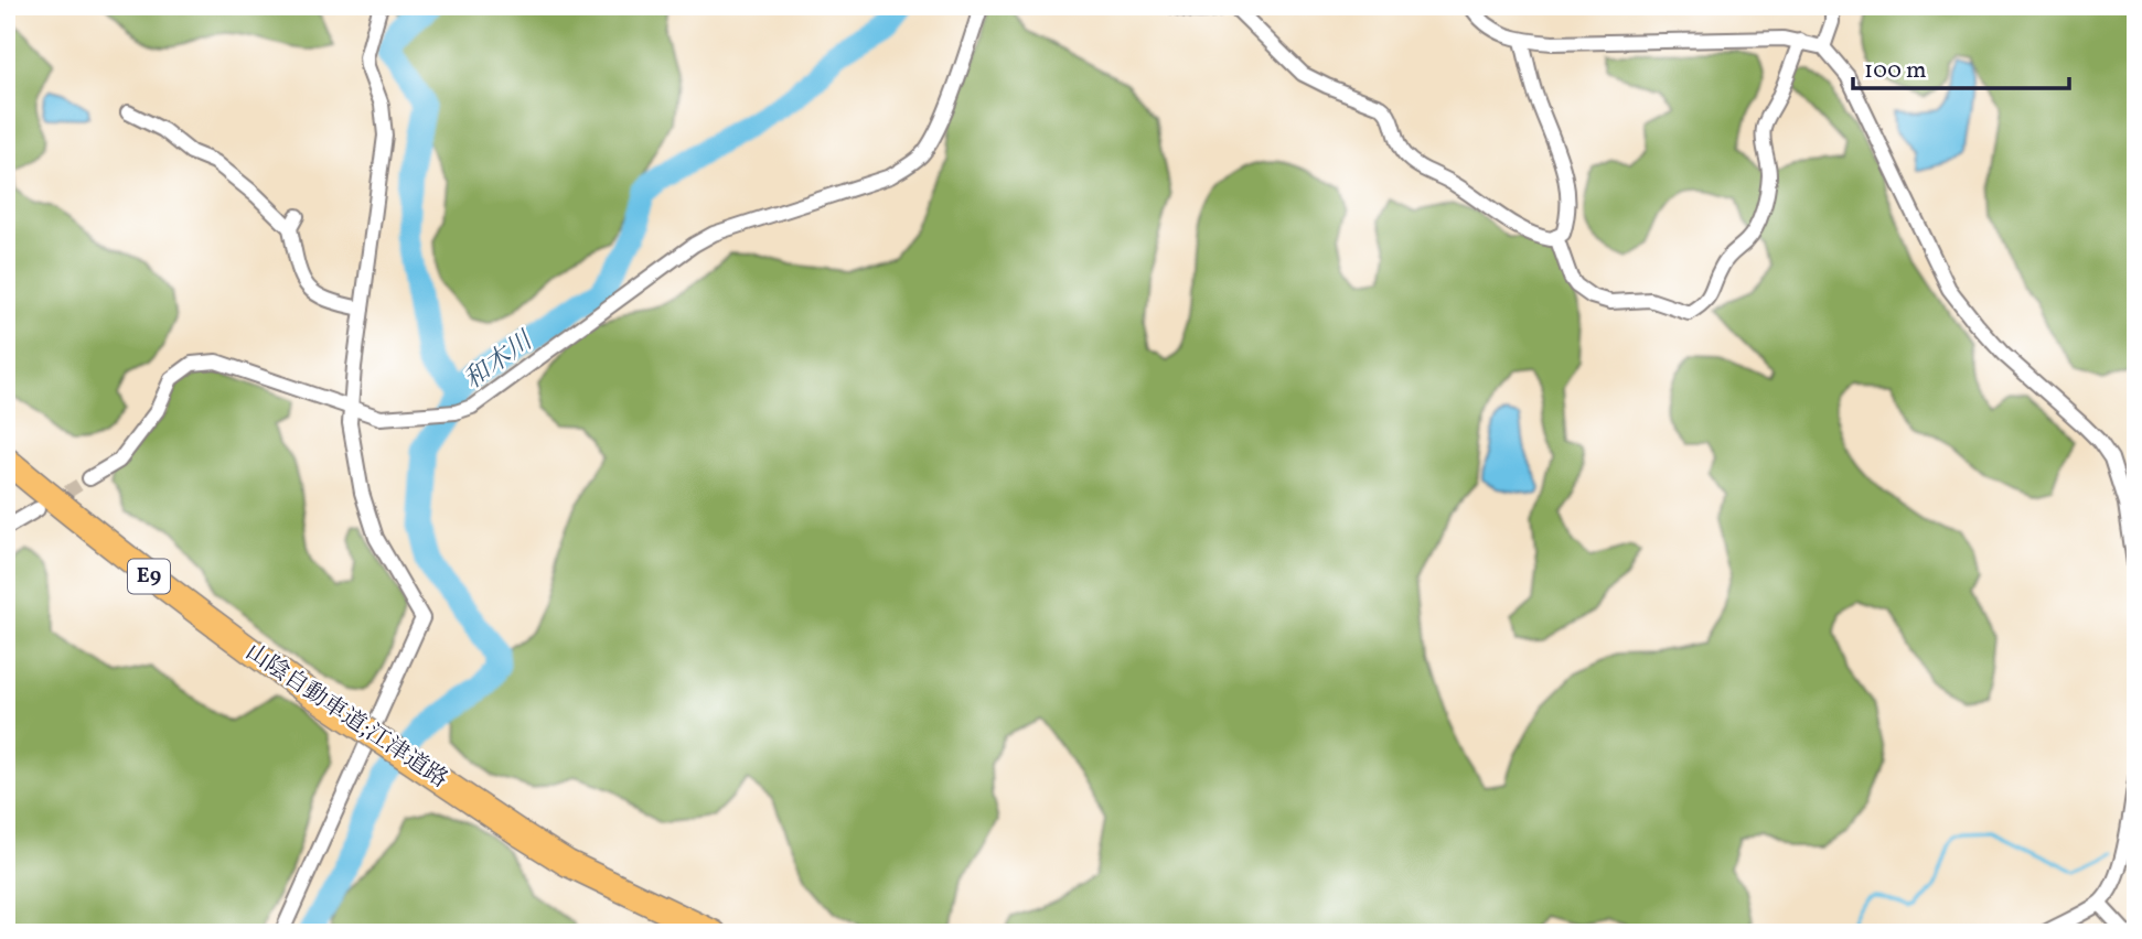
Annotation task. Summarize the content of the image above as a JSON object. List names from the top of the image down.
{
  "streets": {
    "highway": ["E9", "山陰自動車道;江津道路"]
  },
  "water": ["和木川"],
  "scale_bar": "100 m"
}
